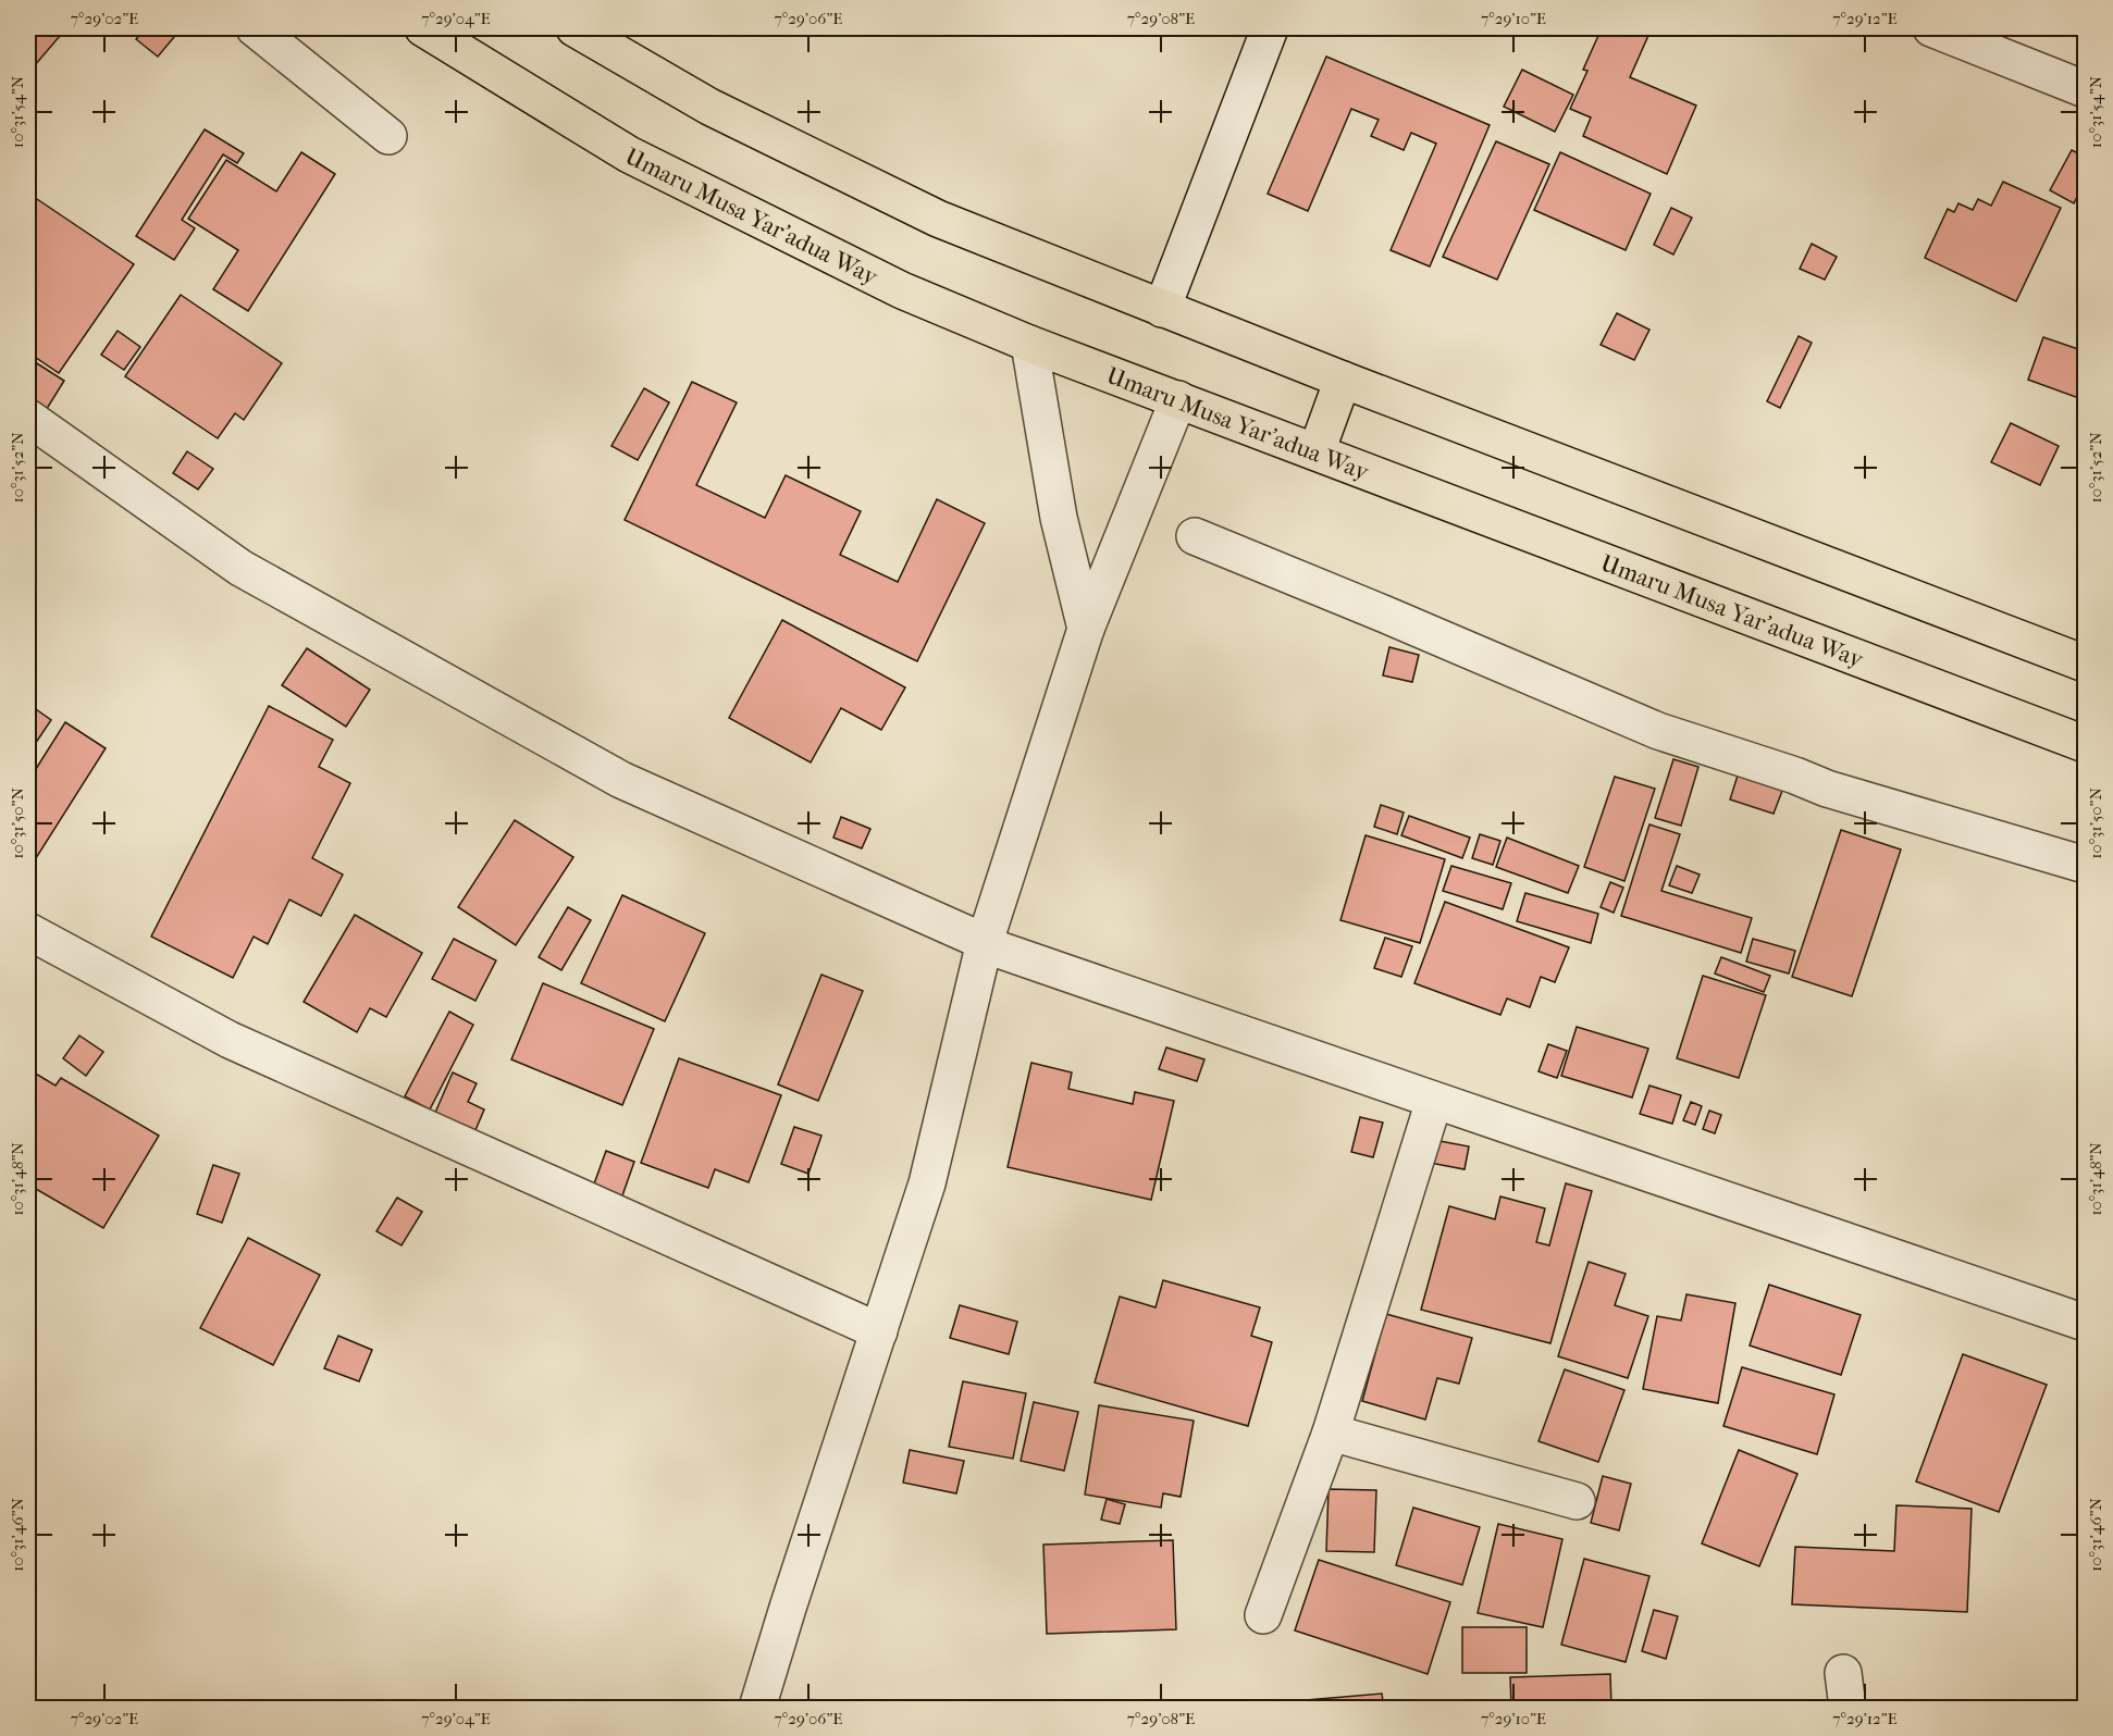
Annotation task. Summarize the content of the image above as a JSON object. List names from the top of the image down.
{
  "streets": {
    "main road": ["Umaru Musa Yar'adua Way"]
  },
  "coordinates": [
    "7°29'02\"E",
    "7°29'04\"E",
    "7°29'06\"E",
    "7°29'08\"E",
    "7°29'10\"E",
    "7°29'12\"E",
    "10°31'54\"N",
    "10°31'52\"N",
    "10°31'50\"N",
    "10°31'48\"N",
    "10°31'46\"N"
  ]
}
